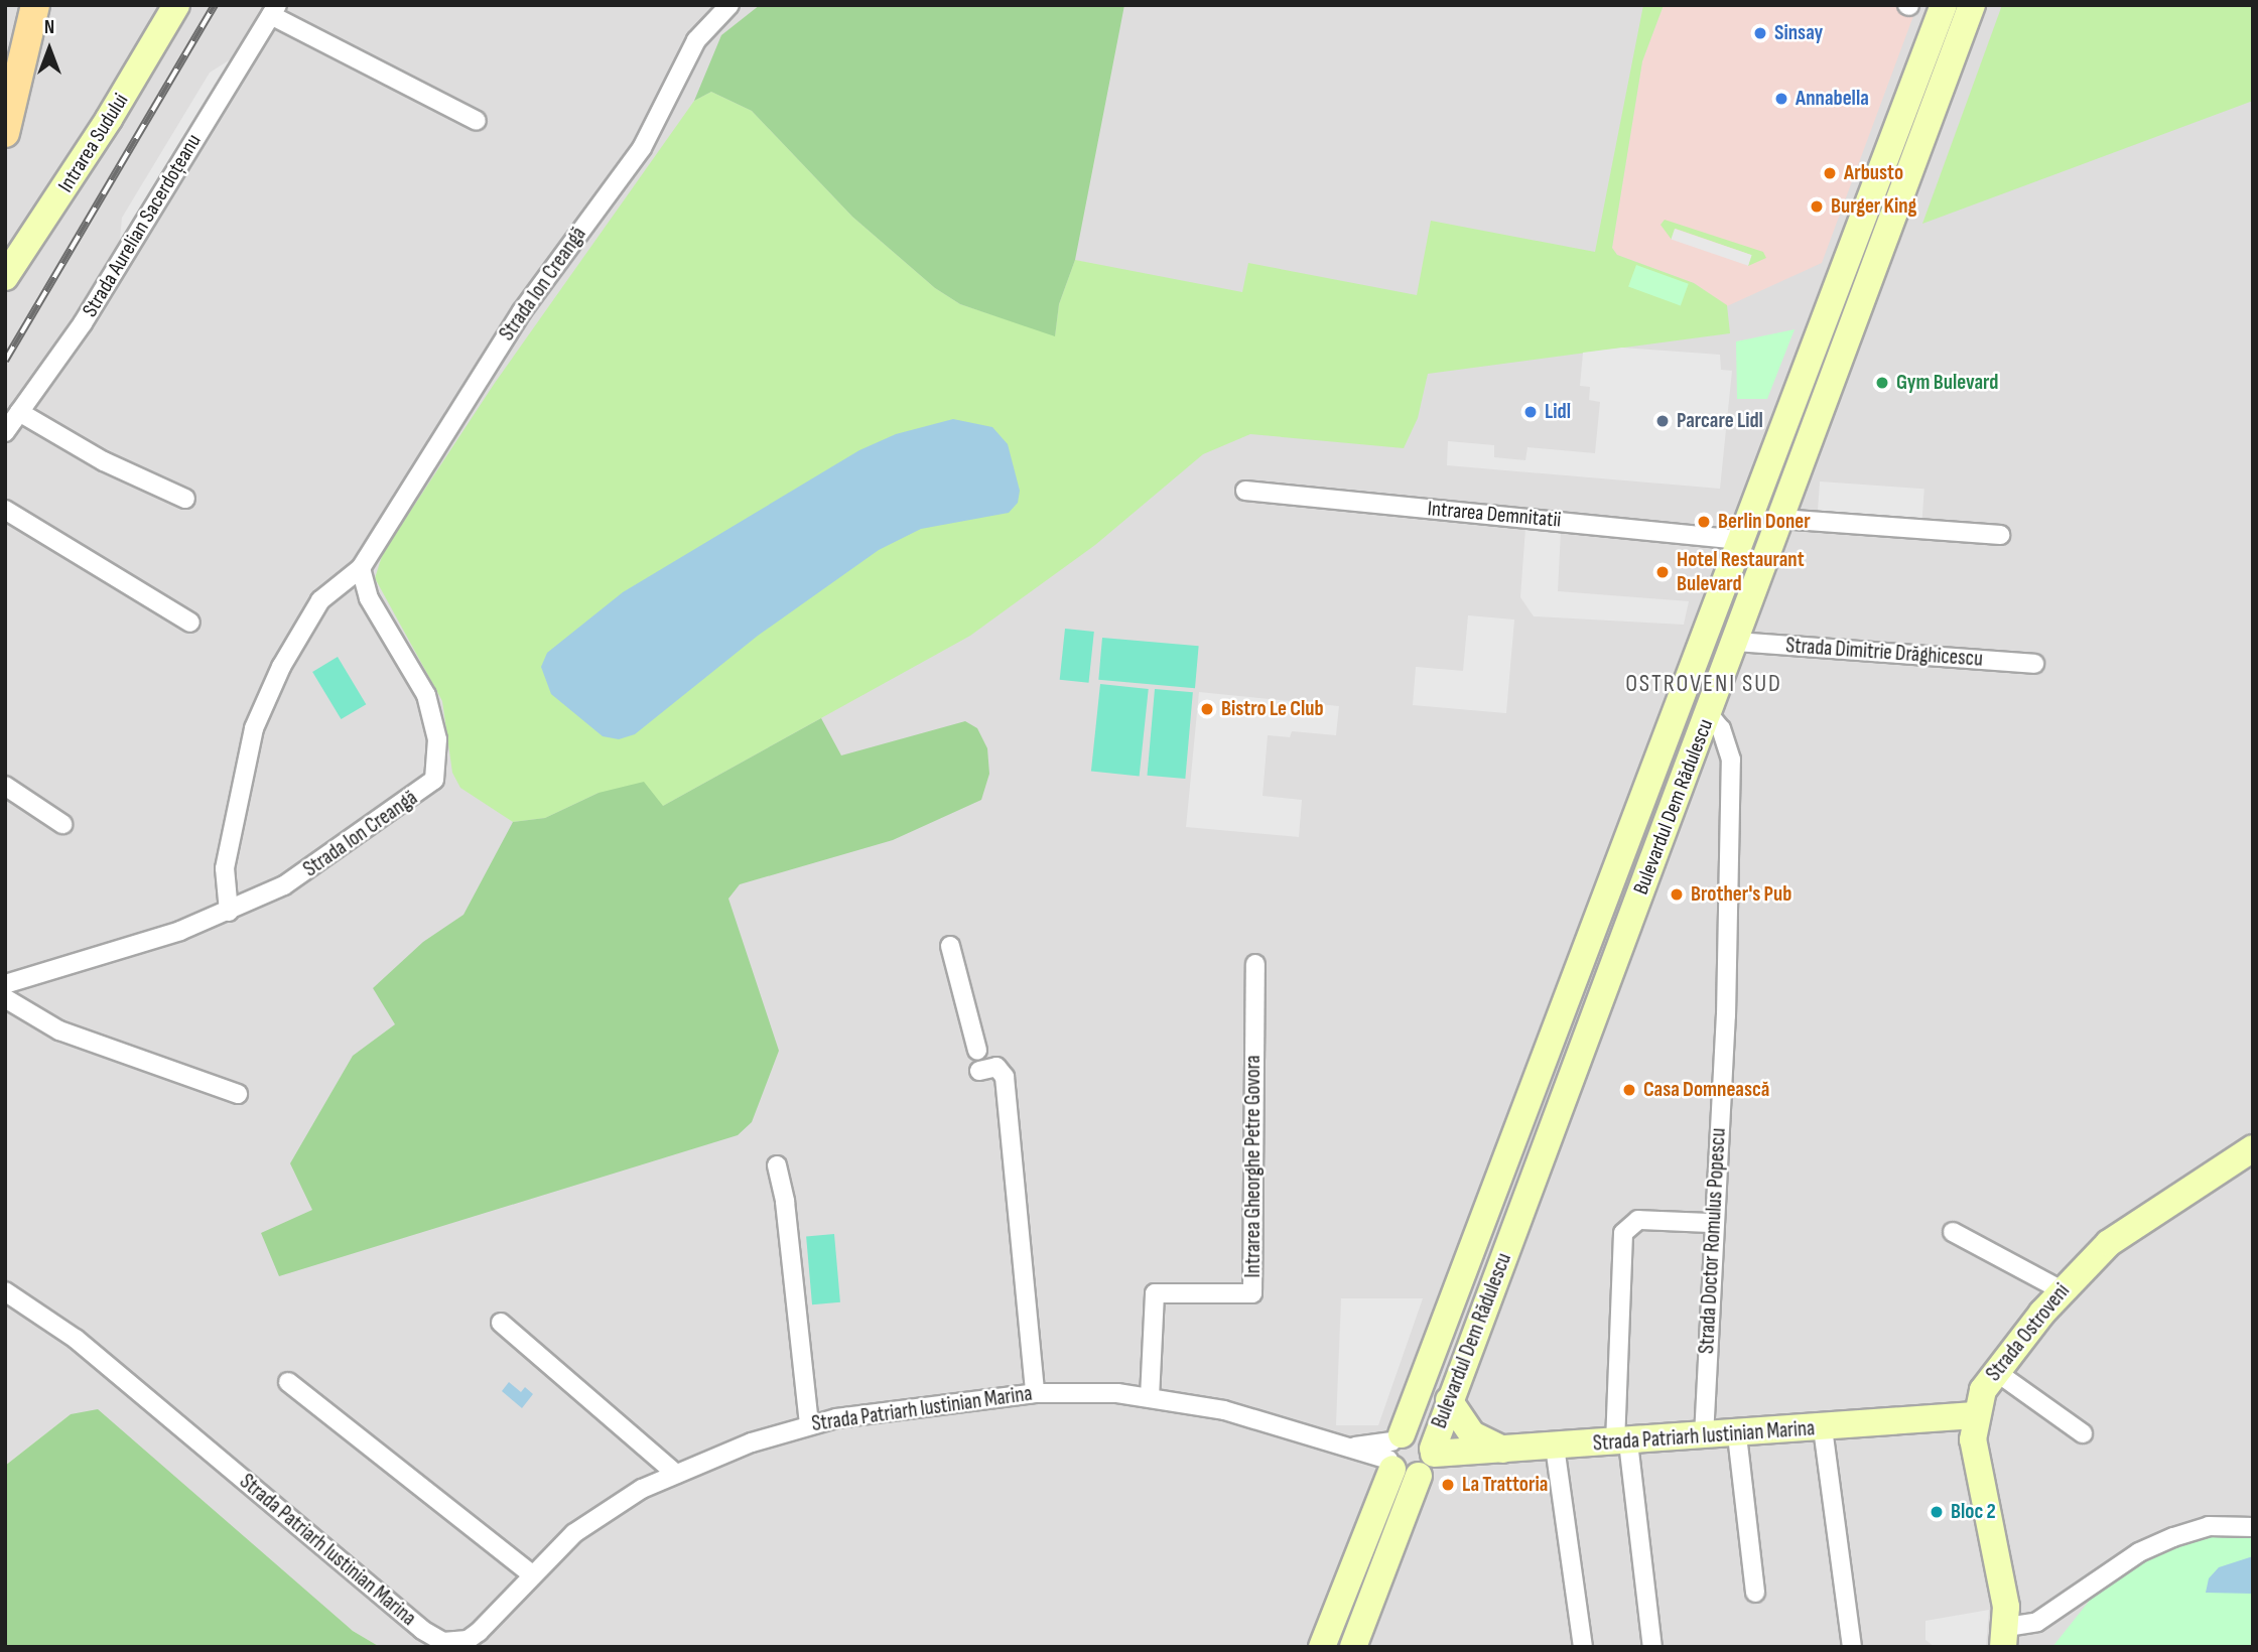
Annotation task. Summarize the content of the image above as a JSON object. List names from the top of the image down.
{
  "streets": {
    "main road": [
      "Intrarea Sudului",
      "Bulevardul Dem Rădulescu",
      "Strada Ostroveni",
      "Strada Patriarh Iustinian Marina"
    ],
    "street": [
      "Strada Aurelian Sacerdoțeanu",
      "Strada Ion Creangă",
      "Intrarea Demnitatii",
      "Strada Dimitrie Drăghicescu",
      "Intrarea Gheorghe Petre Govora",
      "Strada Doctor Romulus Popescu"
    ]
  },
  "crossings": [
    ["Intrarea Demnitatii", "Bulevardul Dem Rădulescu"],
    ["Strada Dimitrie Drăghicescu", "Bulevardul Dem Rădulescu"],
    ["Bulevardul Dem Rădulescu", "Strada Doctor Romulus Popescu"],
    ["Bulevardul Dem Rădulescu", "Strada Patriarh Iustinian Marina"],
    ["Intrarea Gheorghe Petre Govora", "Strada Patriarh Iustinian Marina"],
    ["Strada Doctor Romulus Popescu", "Strada Patriarh Iustinian Marina"],
    ["Strada Ostroveni", "Strada Patriarh Iustinian Marina"]
  ],
  "districts": ["OSTROVENI SUD"],
  "places": [
    "Sinsay",
    "Annabella",
    "Arbusto",
    "Burger King",
    "Gym Bulevard",
    "Lidl",
    "Parcare Lidl",
    "Berlin Doner",
    "Hotel Restaurant Bulevard",
    "Bistro Le Club",
    "Brother's Pub",
    "Casa Domnească",
    "La Trattoria",
    "Bloc 2"
  ],
  "north": "top"
}
